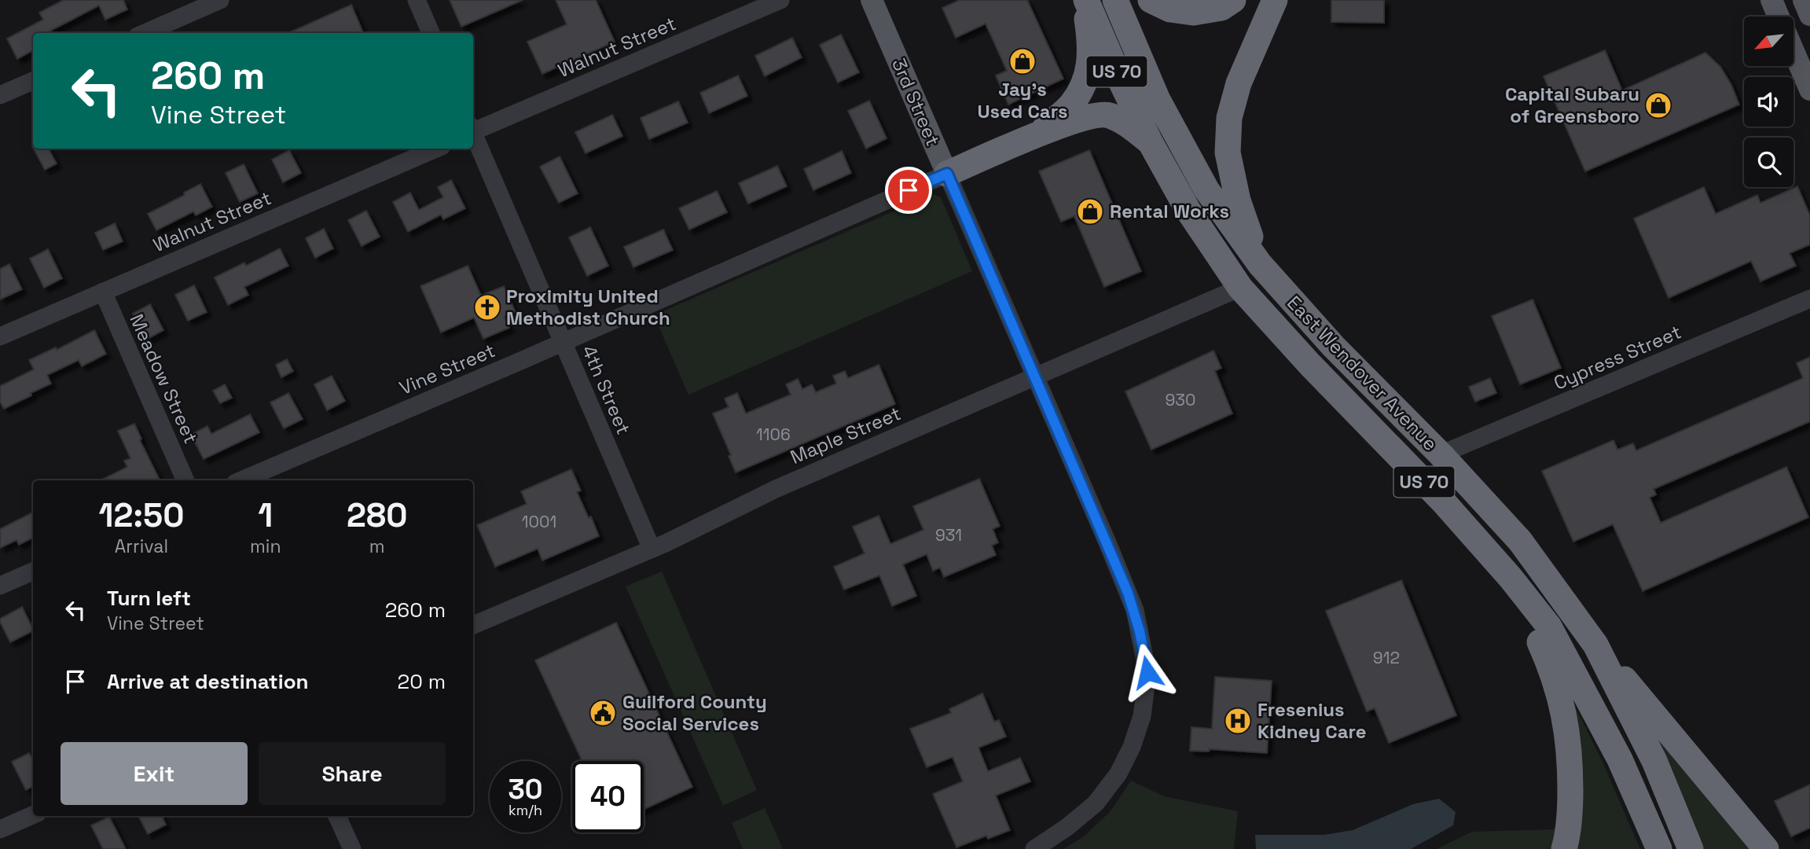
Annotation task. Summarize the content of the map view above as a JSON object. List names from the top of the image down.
{
  "streets": {
    "highway": ["US 70", "East Wendover Avenue"],
    "main road": ["3rd Street"],
    "street": [
      "Walnut Street",
      "Cypress Street",
      "Vine Street",
      "Meadow Street",
      "4th Street",
      "Maple Street"
    ]
  },
  "crossings": [
    ["Walnut Street", "Meadow Street"],
    ["3rd Street", "Vine Street"],
    ["3rd Street", "Maple Street"],
    ["Cypress Street", "East Wendover Avenue"],
    ["Vine Street", "4th Street"],
    ["East Wendover Avenue", "Maple Street"],
    ["4th Street", "Maple Street"]
  ],
  "places": {
    "shop": ["Jay's Used Cars", "Capital Subaru of Greensboro", "Rental Works"],
    "church": ["Proximity United Methodist Church"],
    "public building": ["Guilford County Social Services"],
    "hospital": ["Fresenius Kidney Care"]
  },
  "house_numbers": [
    "930",
    "1106",
    "1001",
    "931",
    "912"
  ],
  "north": "bottom left",
  "page": {
    "turn": ["260 m", "Vine Street"],
    "eta": [
      "12:50",
      "Arrival",
      "1",
      "min",
      "280",
      "m"
    ],
    "list": [
      {
        "name": "Turn left",
        "note": "Vine Street",
        "value": "260 m"
      },
      {
        "name": "Arrive at destination",
        "value": "20 m"
      }
    ],
    "buttons": ["Exit", "Share"],
    "speed": "30 km/h",
    "limit": "40"
  }
}
